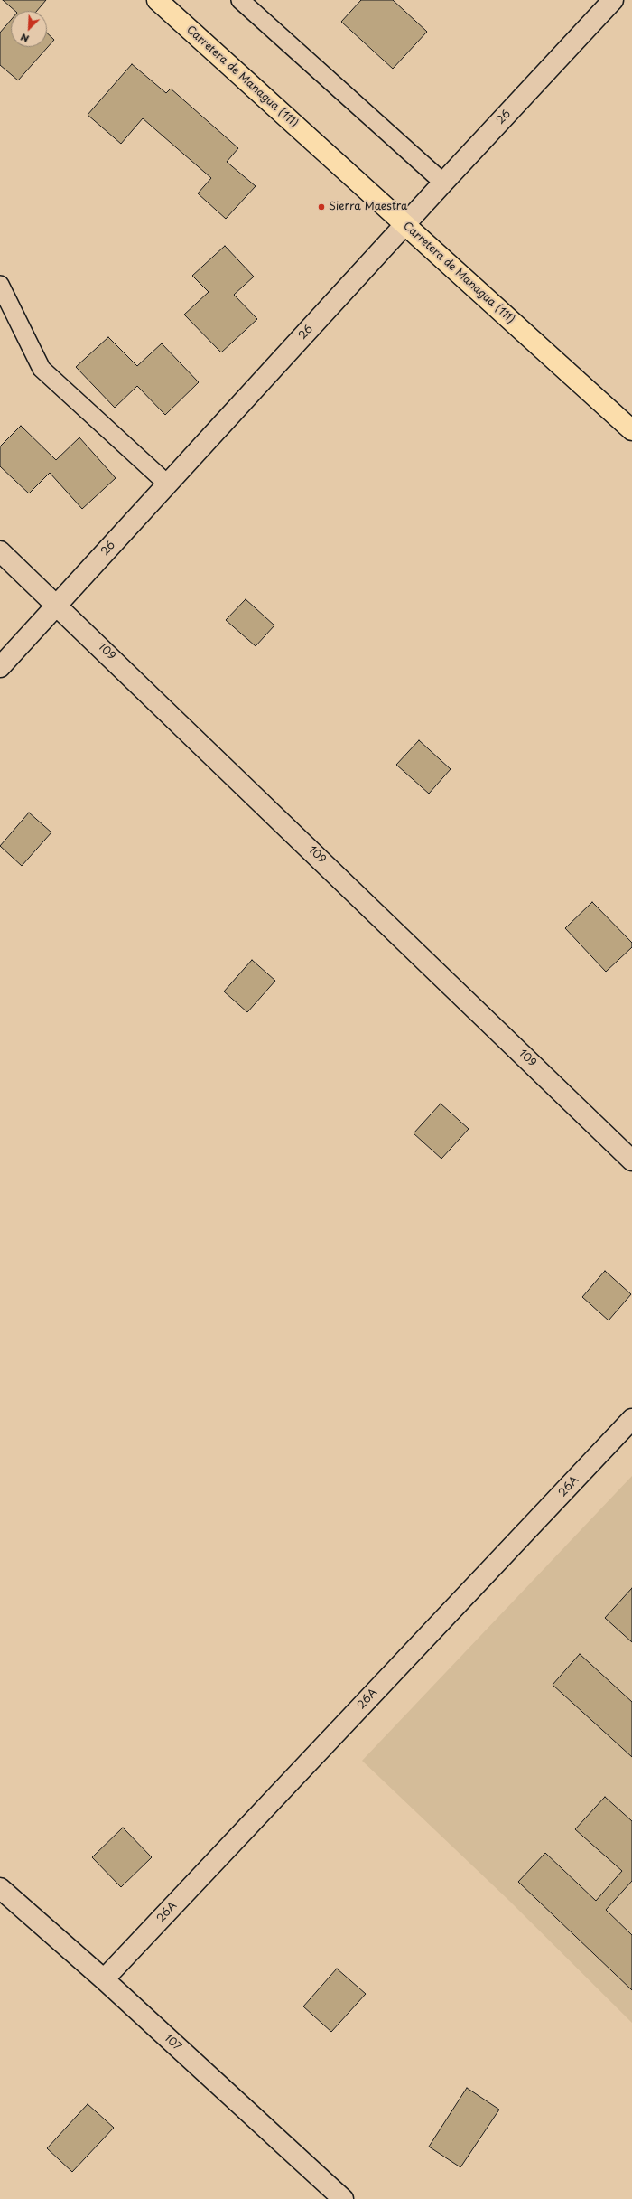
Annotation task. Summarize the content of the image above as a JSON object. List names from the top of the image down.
{
  "streets": {
    "main road": ["Carretera de Managua (111)"],
    "street": [
      "26",
      "109",
      "26A",
      "107"
    ]
  },
  "crossings": [
    ["Carretera de Managua (111)", "26"],
    ["26", "109"],
    ["26A", "107"]
  ],
  "places": ["Sierra Maestra"],
  "north": "bottom left"
}
